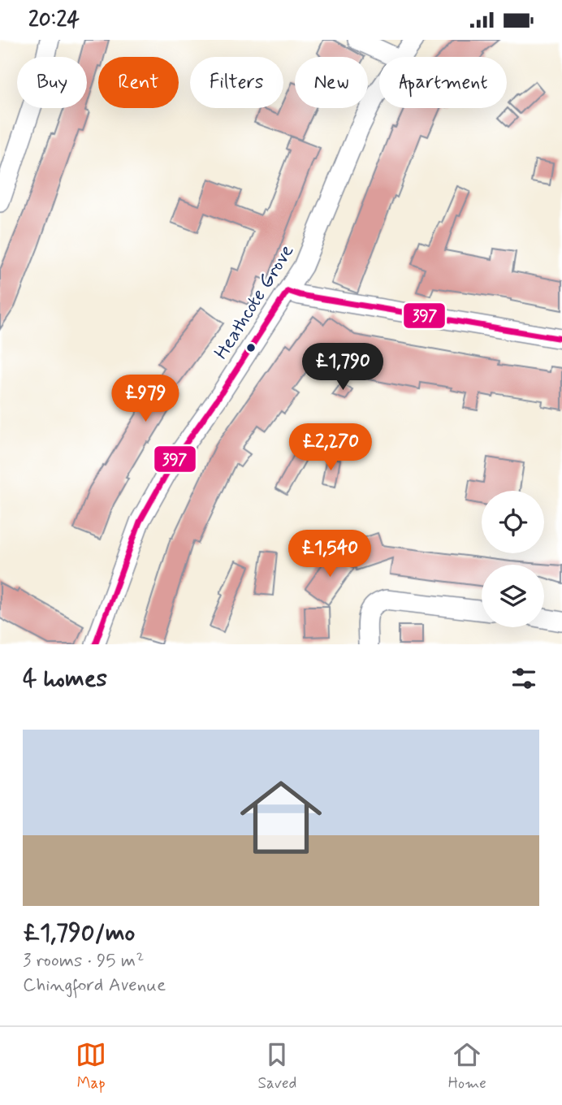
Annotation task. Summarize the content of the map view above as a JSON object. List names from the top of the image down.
{
  "streets": {
    "street": ["Heathcote Grove"]
  },
  "lines": ["transit line 397"],
  "page": {
    "status": "20:24",
    "chip": [
      "Buy",
      "Rent",
      "Filters",
      "New",
      "Apartment"
    ],
    "price": [
      "£1,790",
      "£979",
      "£2,270",
      "£1,540"
    ],
    "heading": "4 homes",
    "list": [
      {
        "name": "£1,790/mo",
        "note": "3 rooms · 95 m² · Chingford Avenue"
      }
    ],
    "tabs": ["Map", "Saved", "Home"]
  }
}
